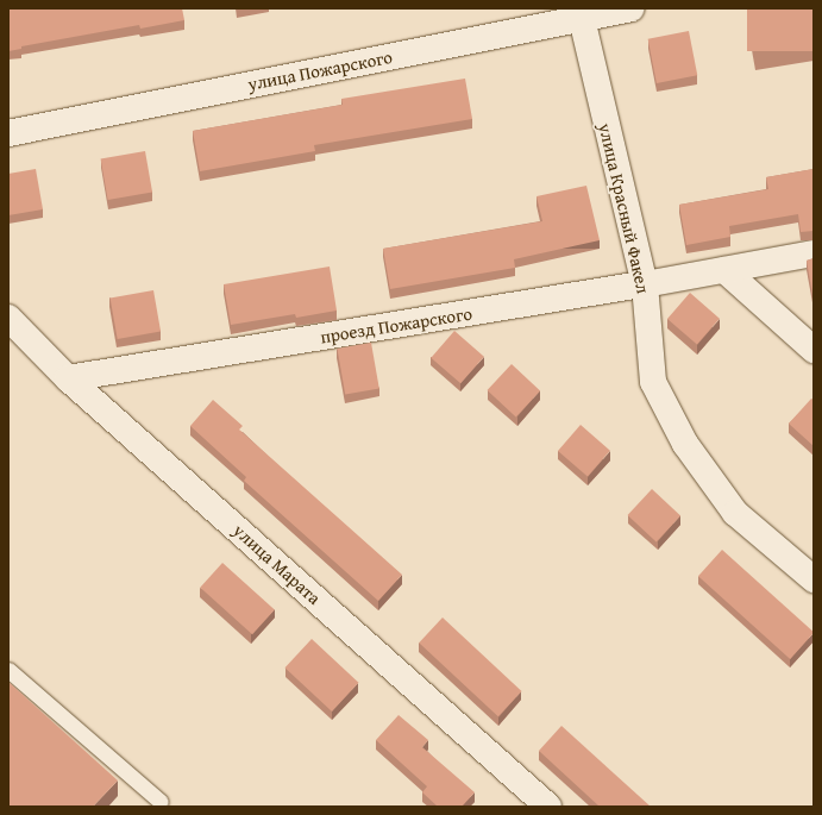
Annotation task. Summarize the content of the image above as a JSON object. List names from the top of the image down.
{
  "streets": {
    "street": [
      "улица Пожарского",
      "улица Красный Факел",
      "проезд Пожарского",
      "улица Марата"
    ]
  },
  "crossings": [
    ["улица Пожарского", "улица Красный Факел"],
    ["улица Красный Факел", "проезд Пожарского"],
    ["проезд Пожарского", "улица Марата"]
  ]
}
